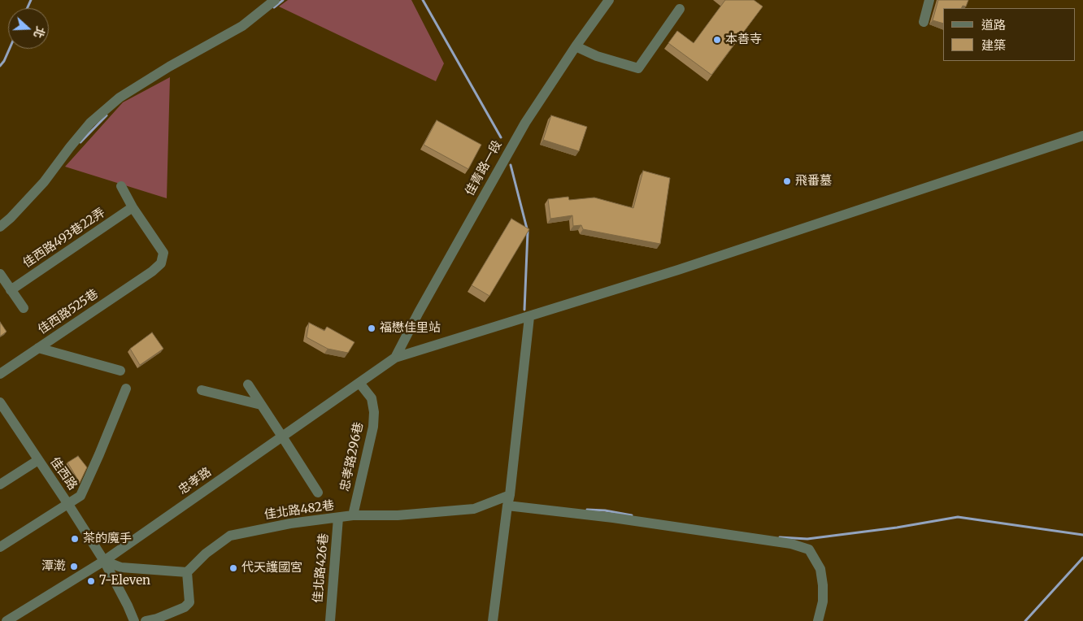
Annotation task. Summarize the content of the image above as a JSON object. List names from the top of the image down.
{
  "streets": {
    "street": [
      "佳青路一段",
      "佳西路493巷22弄",
      "佳西路525巷",
      "忠孝路296巷",
      "佳西路",
      "忠孝路",
      "佳北路482巷",
      "佳北路426巷"
    ]
  },
  "crossings": [
    ["佳青路一段", "忠孝路"],
    ["佳西路493巷22弄", "佳西路525巷"],
    ["忠孝路296巷", "忠孝路"],
    ["忠孝路296巷", "佳北路482巷"],
    ["佳西路", "忠孝路"],
    ["佳北路482巷", "佳北路426巷"]
  ],
  "places": [
    "本善寺",
    "飛番墓",
    "福懋佳里站",
    "茶的魔手",
    "潭漧",
    "代天護國宮",
    "7-Eleven"
  ],
  "legend": ["道路", "建築"],
  "north": "right"
}
